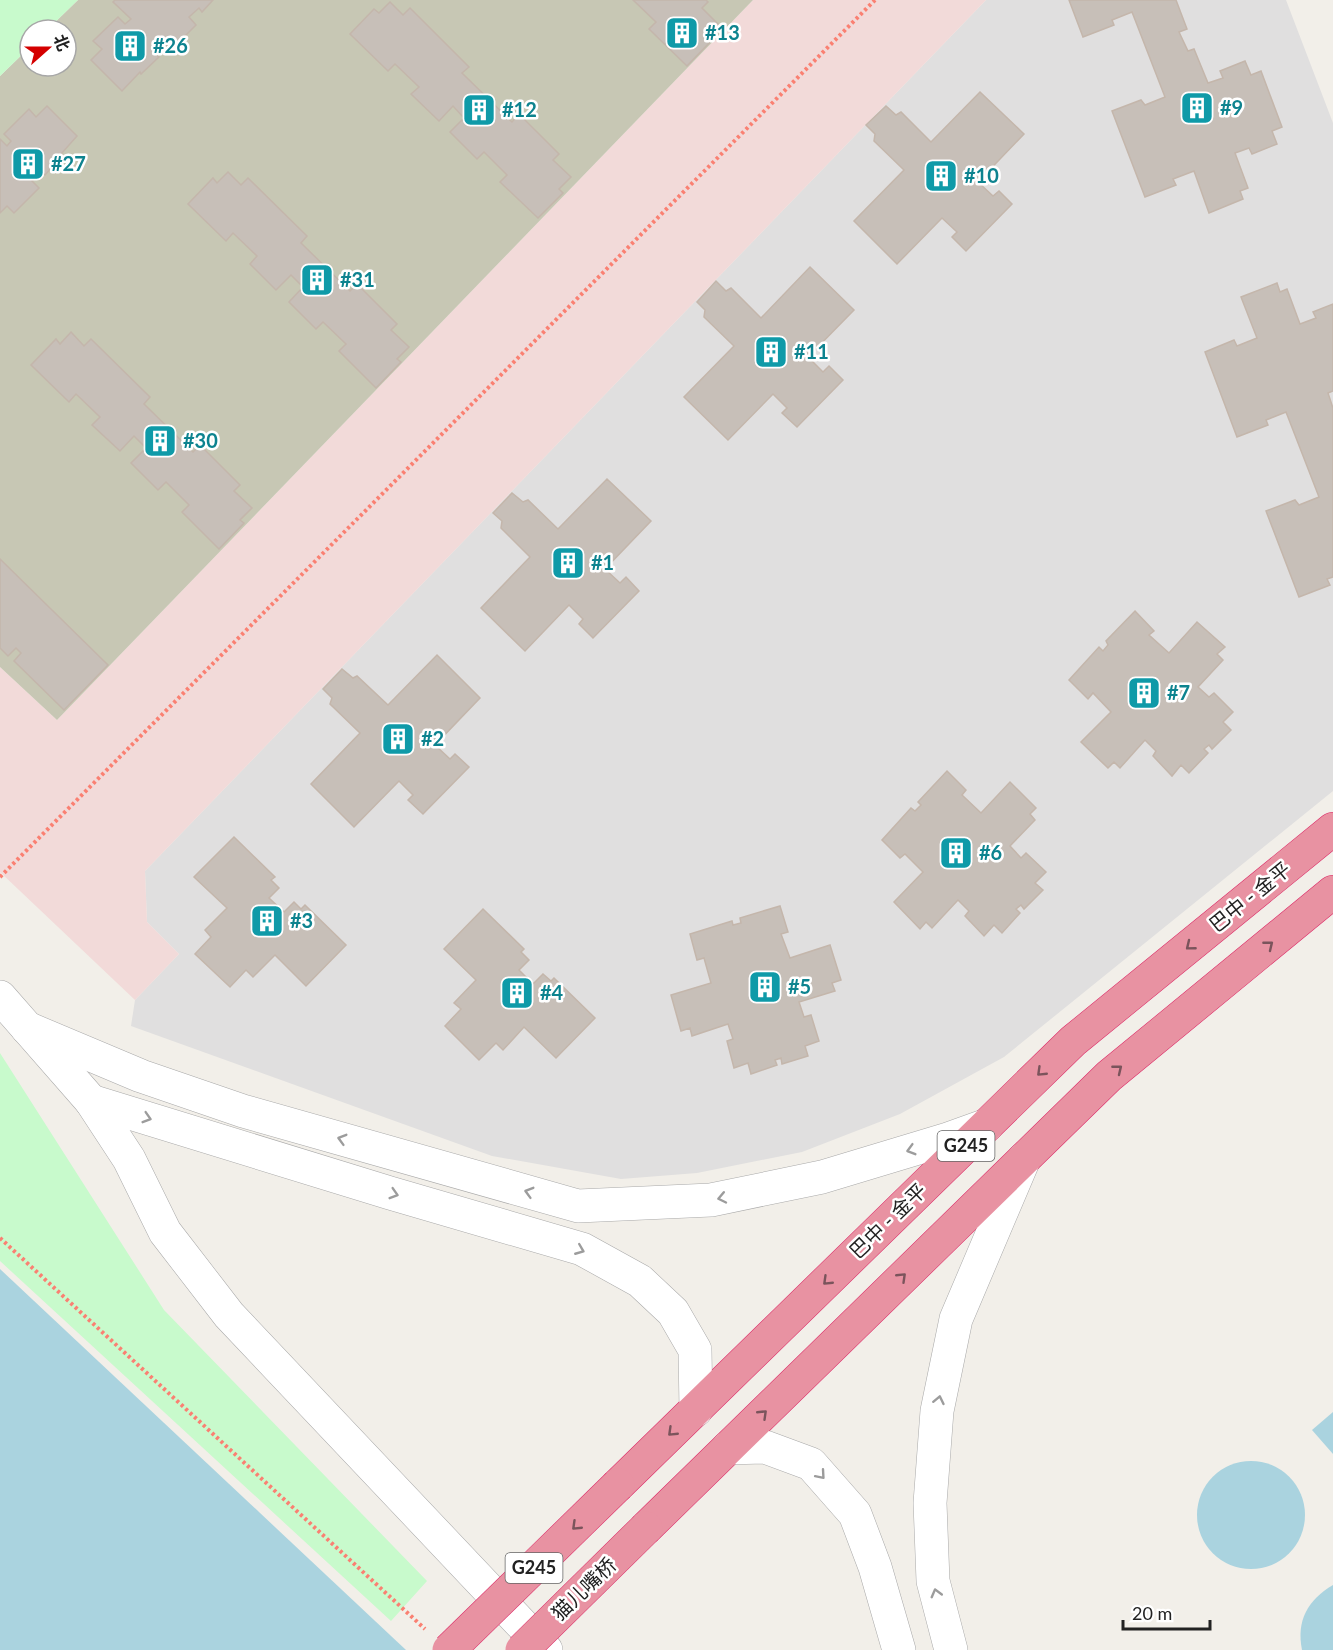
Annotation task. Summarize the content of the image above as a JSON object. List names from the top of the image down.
{
  "streets": {
    "highway": ["巴中 - 金平", "G245", "猫儿嘴桥"]
  },
  "crossings": [
    ["G245", "猫儿嘴桥"]
  ],
  "places": {
    "building": [
      "#13",
      "#26",
      "#9",
      "#12",
      "#27",
      "#10",
      "#31",
      "#11",
      "#30",
      "#1",
      "#7",
      "#2",
      "#6",
      "#3",
      "#5",
      "#4"
    ]
  },
  "scale_bar": "20 m",
  "north": "right"
}
